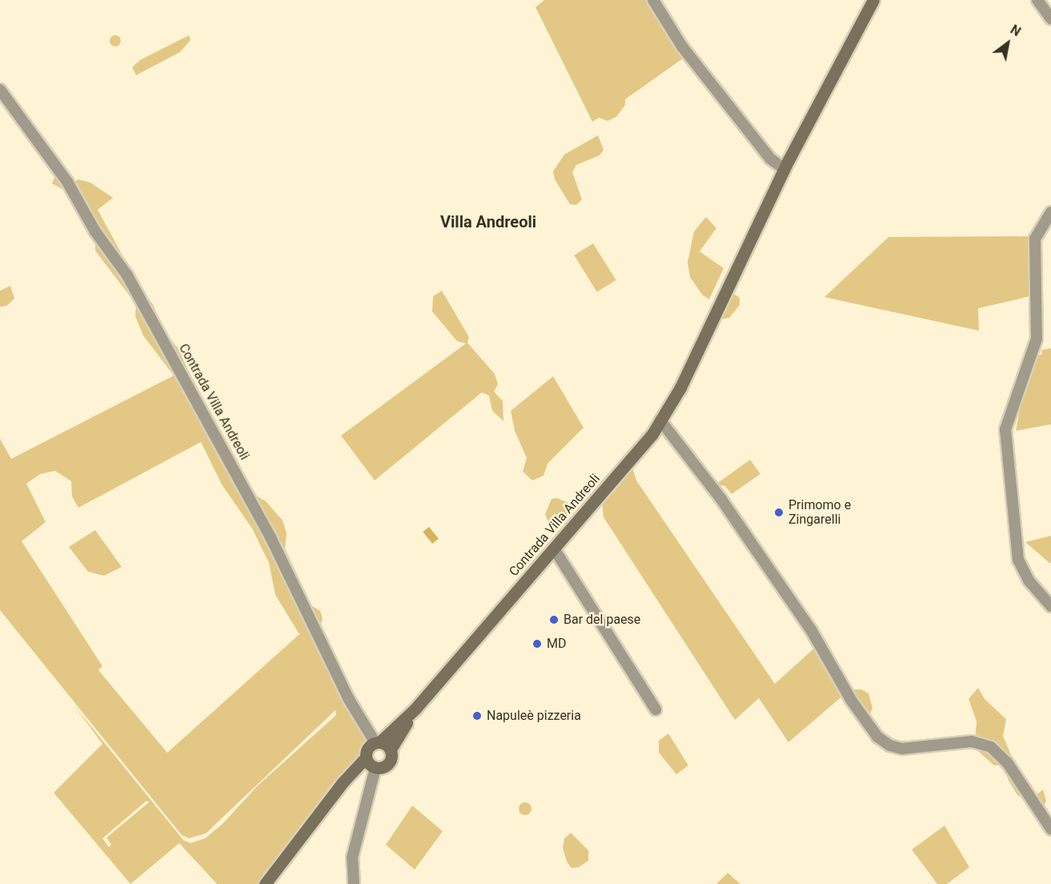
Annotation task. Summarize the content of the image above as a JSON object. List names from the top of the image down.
{
  "streets": {
    "main road": ["Contrada Villa Andreoli"]
  },
  "districts": ["Villa Andreoli"],
  "places": [
    "Primomo e Zingarelli",
    "Bar del paese",
    "MD",
    "Napuleè pizzeria"
  ],
  "north": "top right"
}
